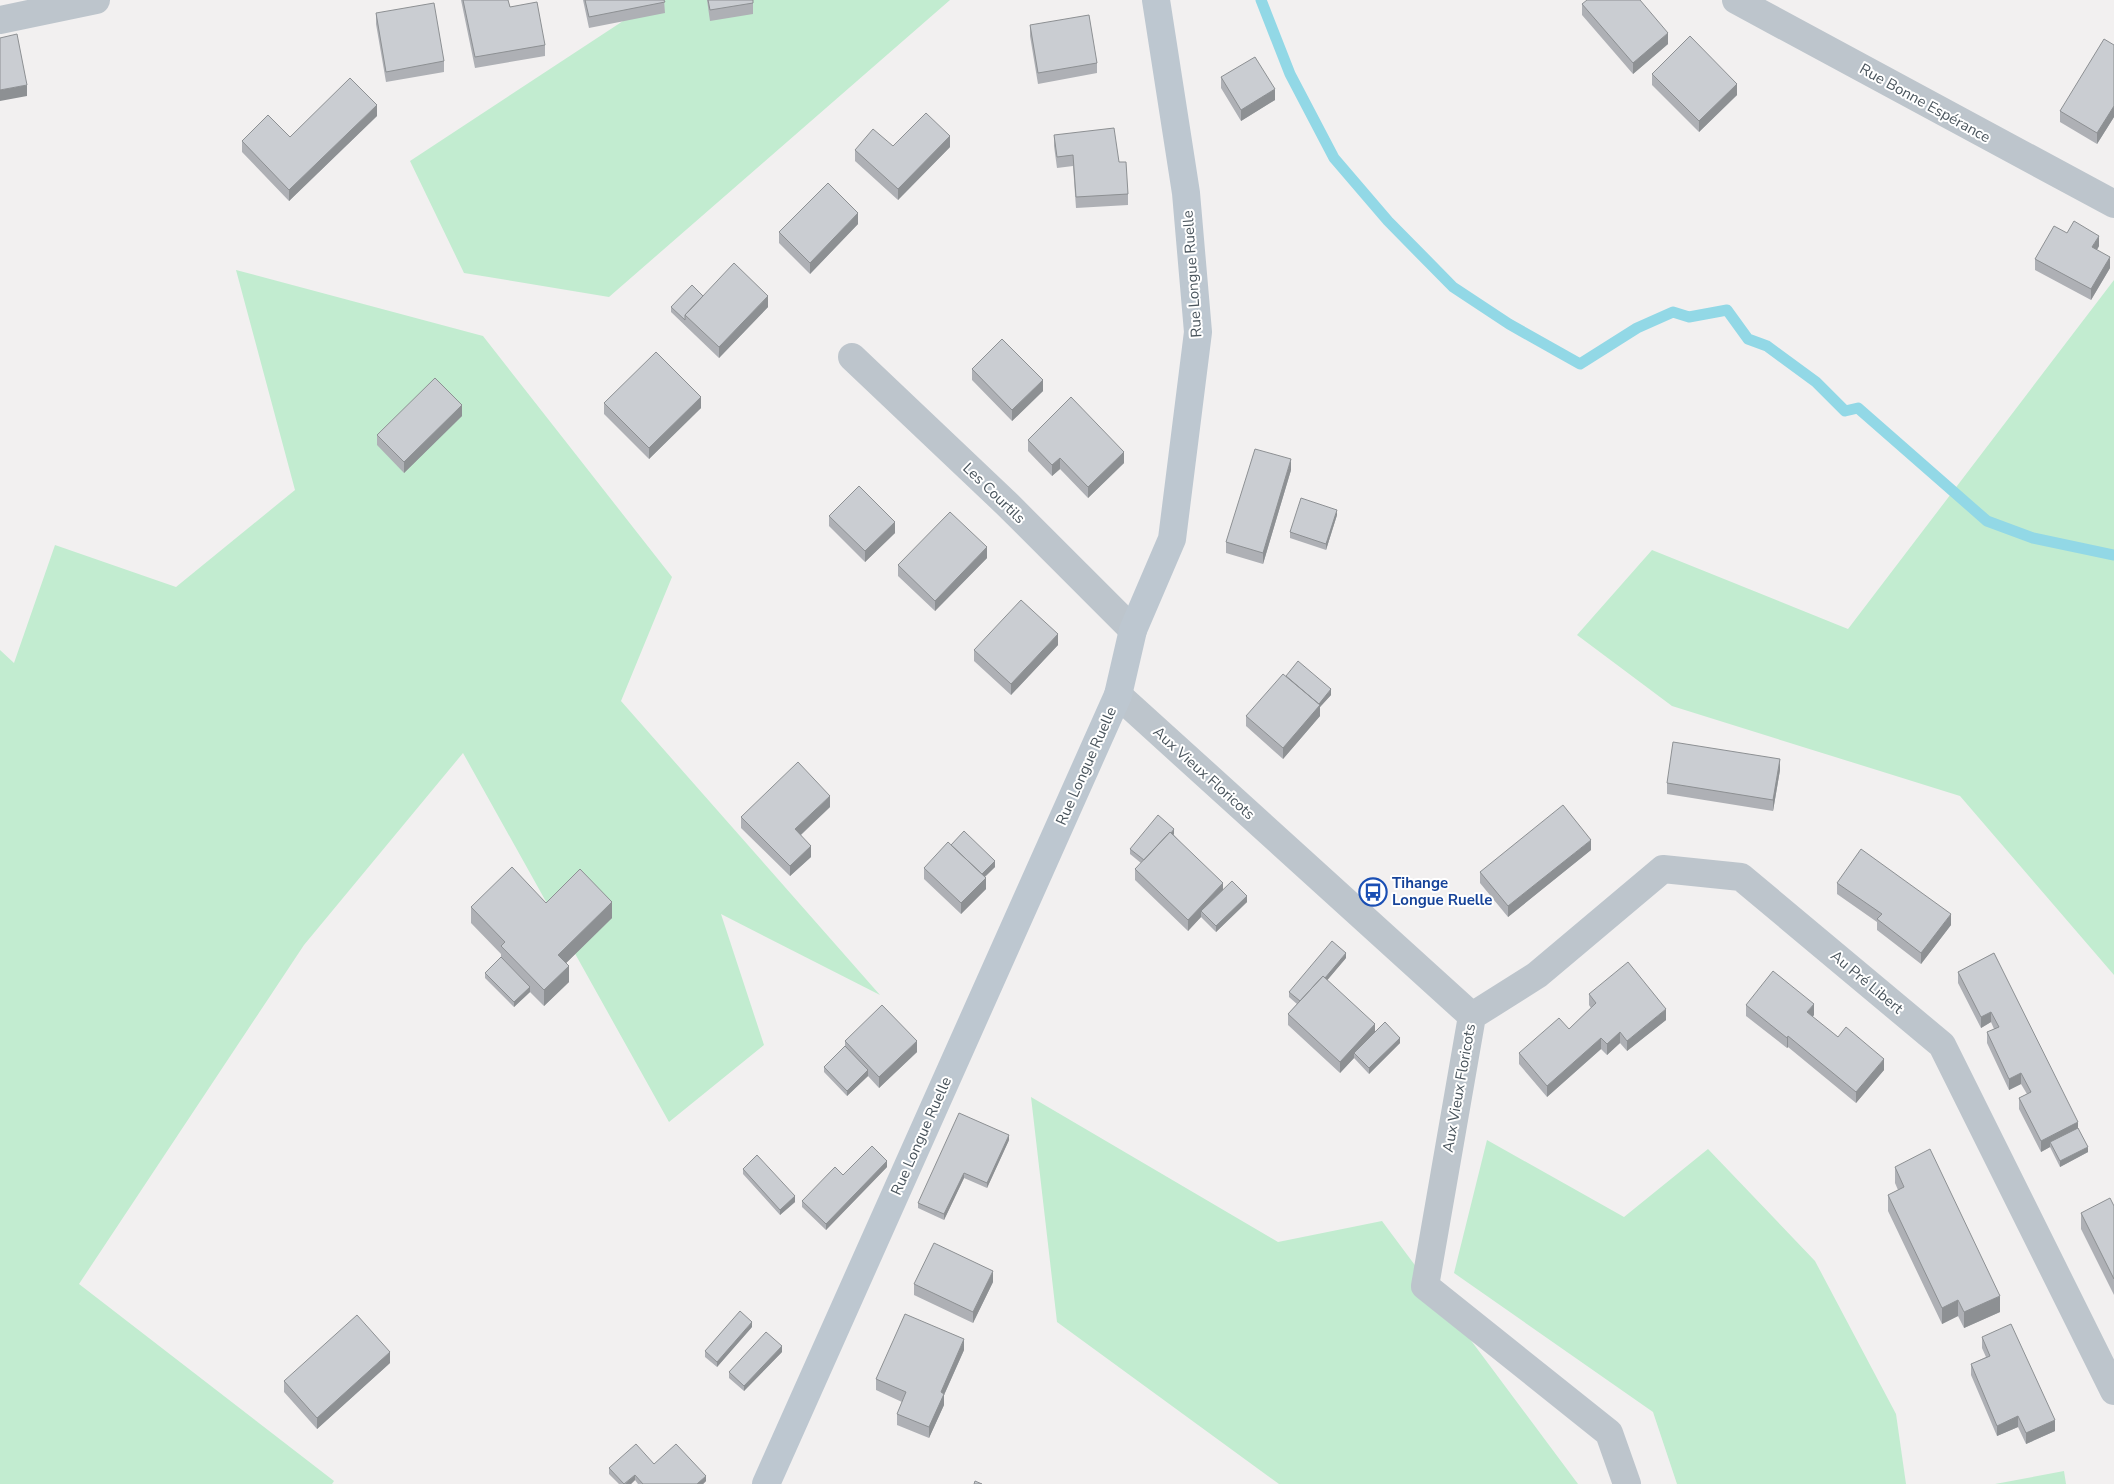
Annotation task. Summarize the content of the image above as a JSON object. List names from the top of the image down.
{
  "streets": {
    "street": [
      "Rue Bonne Espérance",
      "Rue Longue Ruelle",
      "Les Courtils",
      "Aux Vieux Floricots",
      "Au Pré Libert"
    ]
  },
  "crossings": [
    ["Rue Longue Ruelle", "Les Courtils"],
    ["Rue Longue Ruelle", "Aux Vieux Floricots"],
    ["Aux Vieux Floricots", "Au Pré Libert"]
  ],
  "places": {
    "bus stop": ["Tihange Longue Ruelle"]
  }
}
